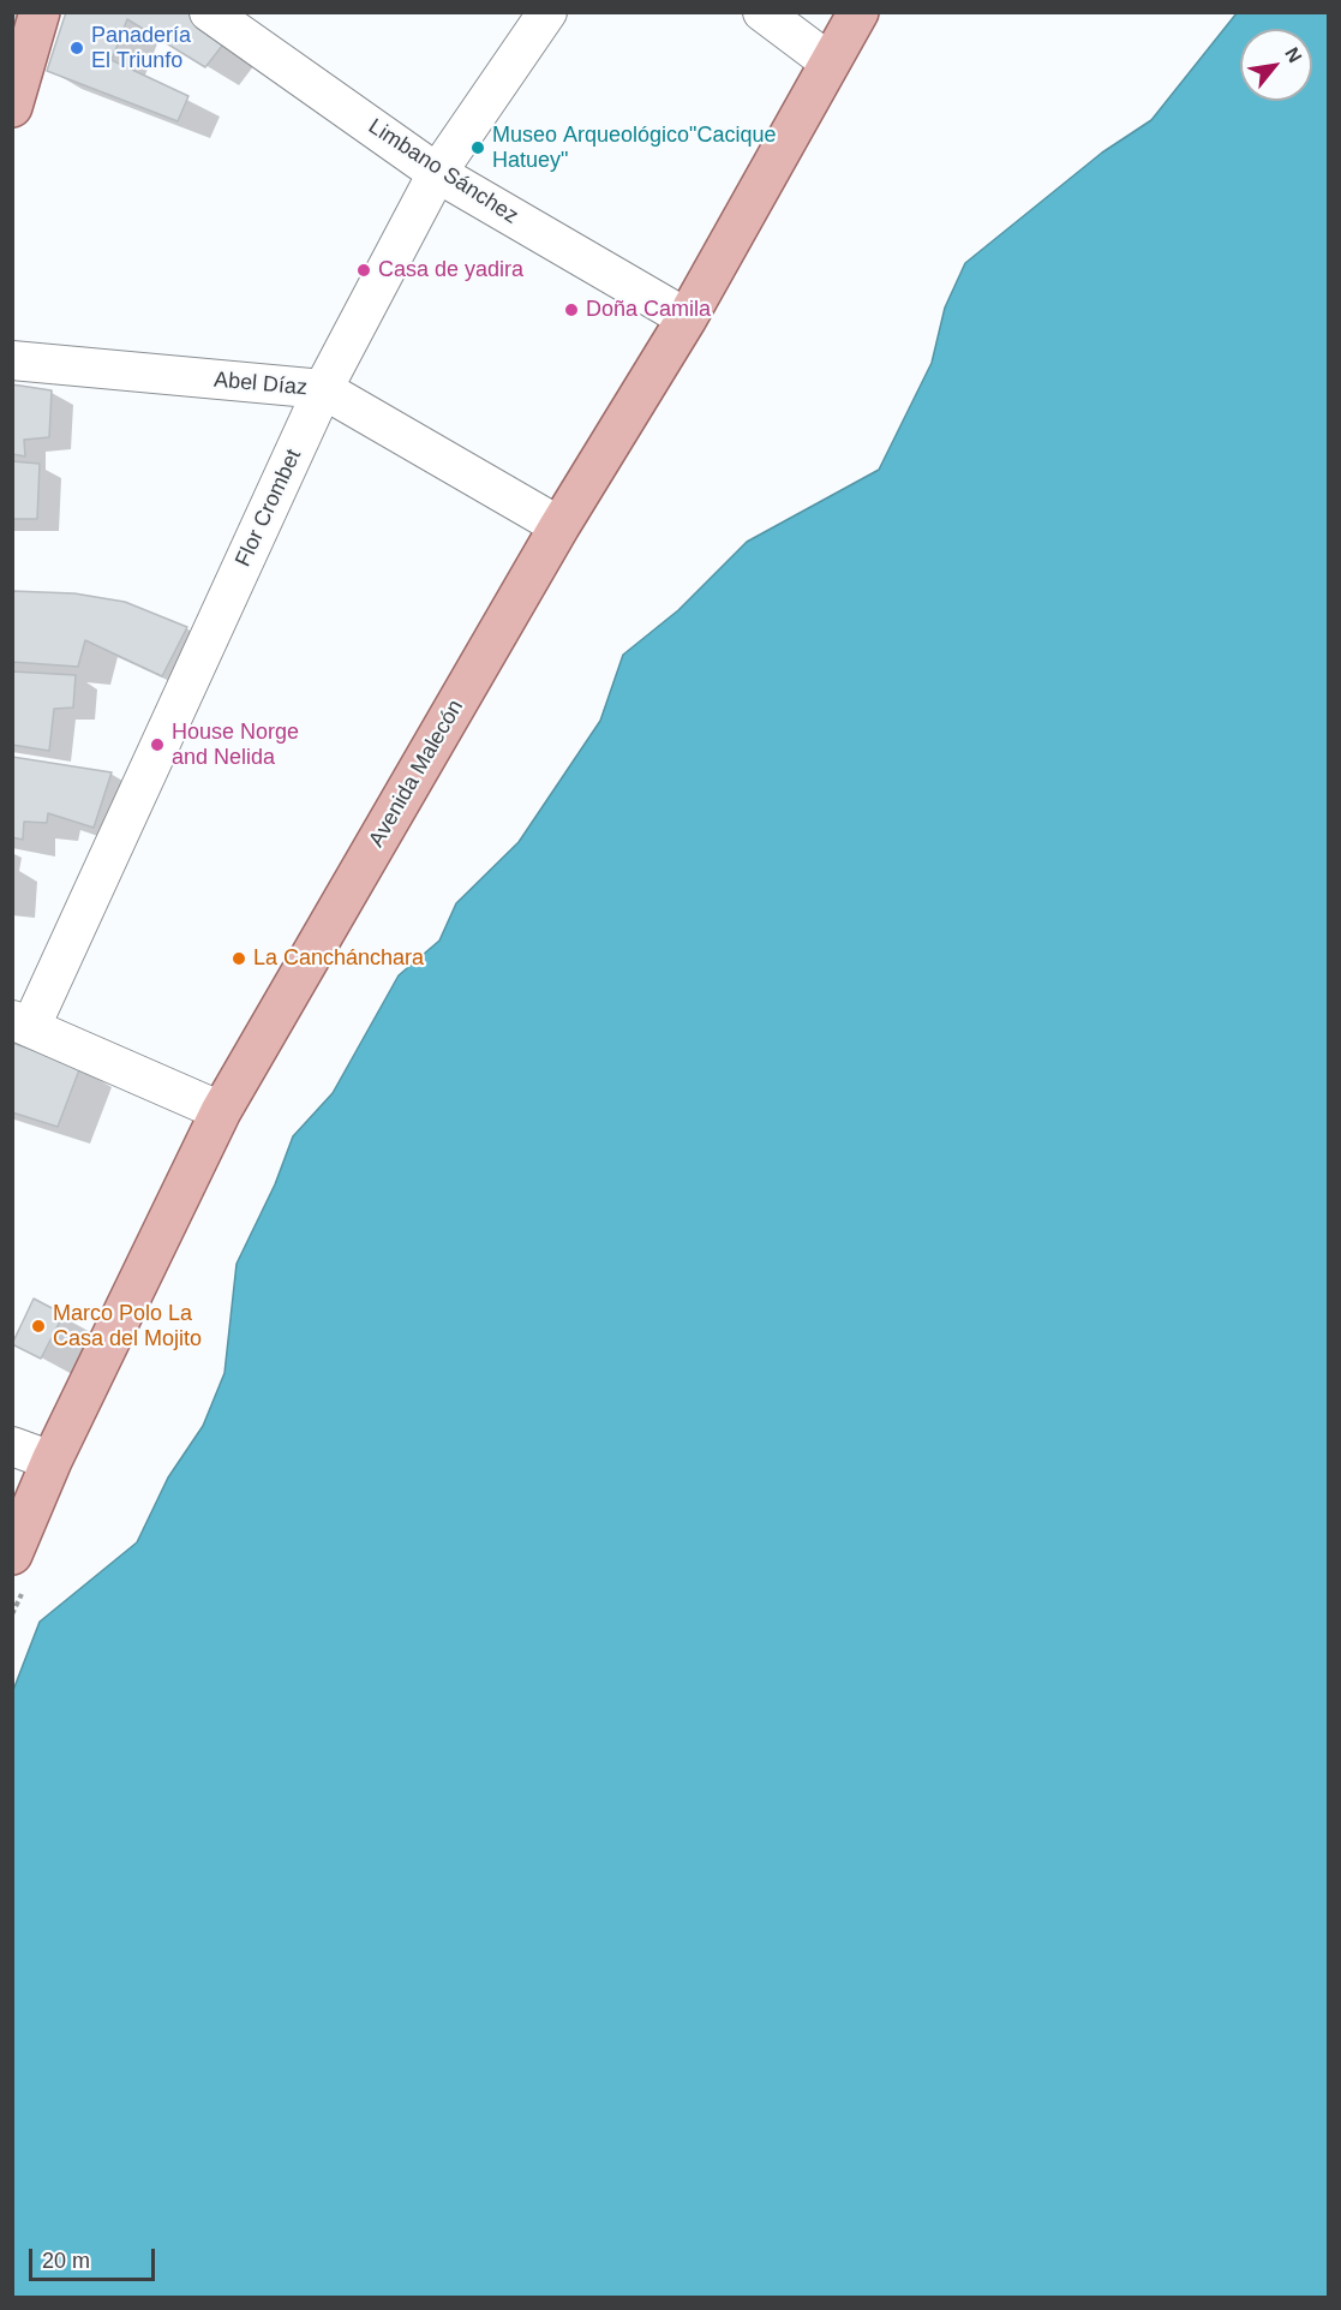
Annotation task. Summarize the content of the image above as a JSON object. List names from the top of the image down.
{
  "streets": {
    "main road": ["Avenida Malecón"],
    "street": ["Limbano Sánchez", "Abel Díaz", "Flor Crombet"]
  },
  "crossings": [
    ["Limbano Sánchez", "Flor Crombet"],
    ["Limbano Sánchez", "Avenida Malecón"],
    ["Abel Díaz", "Flor Crombet"],
    ["Abel Díaz", "Avenida Malecón"]
  ],
  "places": [
    "Panadería El Triunfo",
    "Museo Arqueológico\"Cacique Hatuey\"",
    "Casa de yadira",
    "Doña Camila",
    "House Norge and Nelida",
    "La Canchánchara",
    "Marco Polo La Casa del Mojito"
  ],
  "scale_bar": "20 m",
  "north": "top right"
}
